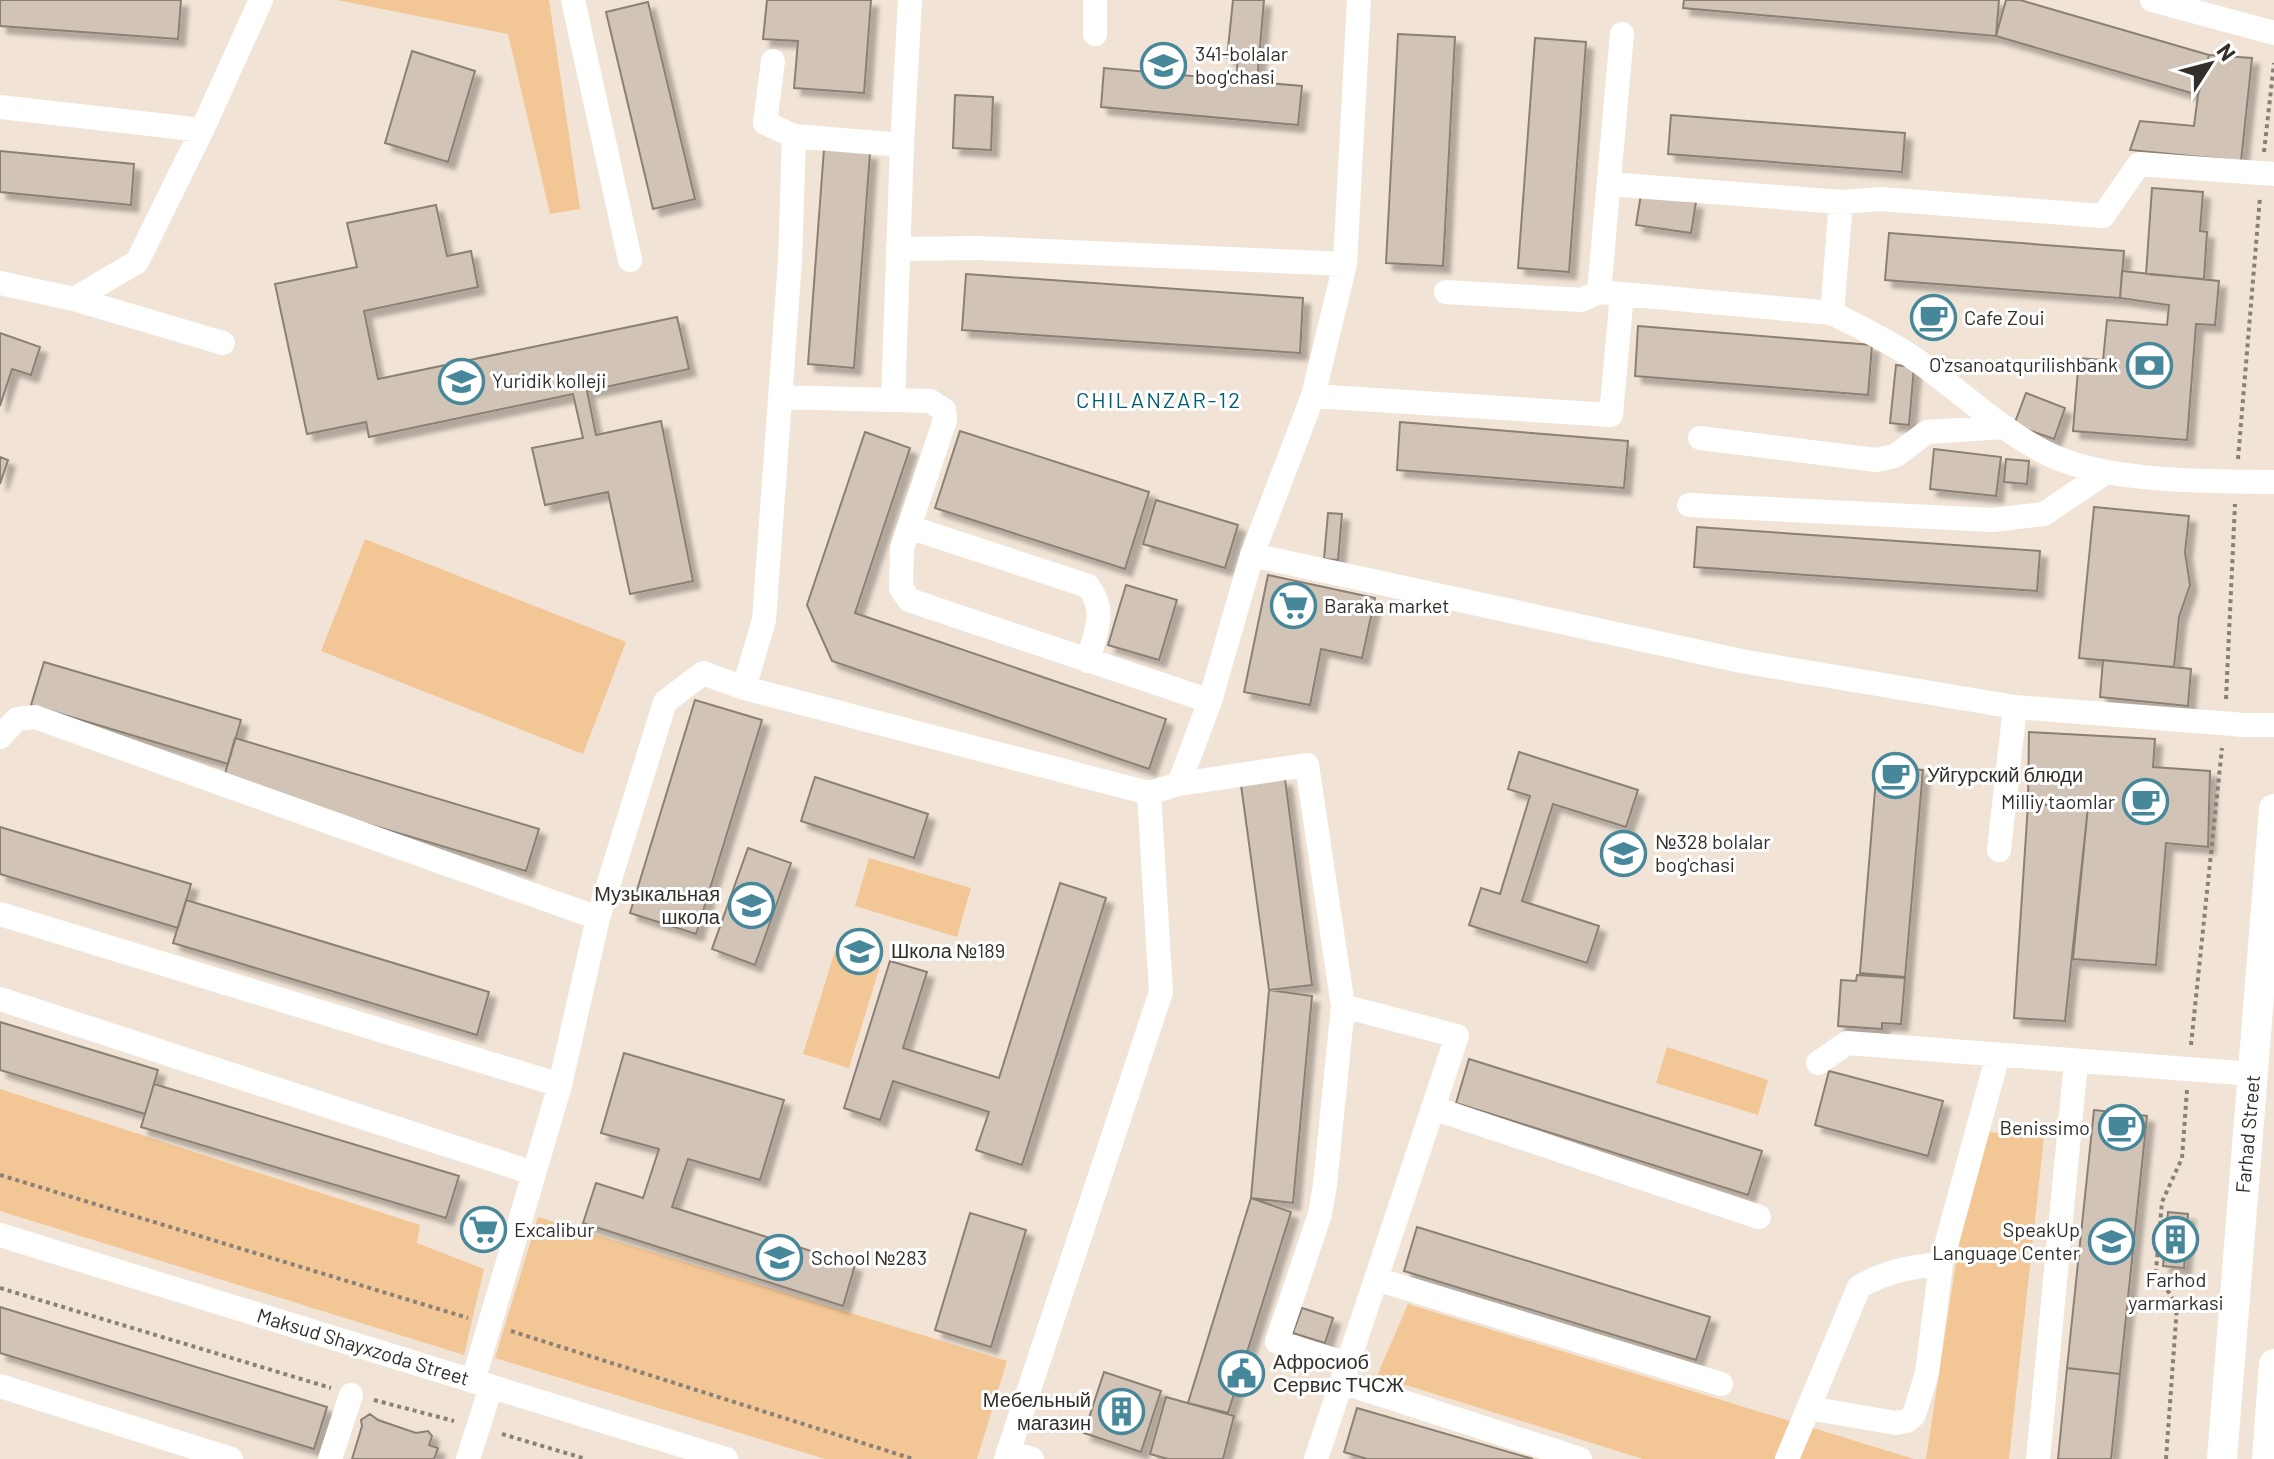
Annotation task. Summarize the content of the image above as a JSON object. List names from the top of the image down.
{
  "streets": {
    "main road": ["Farhad Street"],
    "street": ["Maksud Shayxzoda Street"]
  },
  "districts": ["CHILANZAR-12"],
  "places": {
    "school or university": [
      "341-bolalar bog'chasi",
      "Yuridik kolleji",
      "№328 bolalar bog'chasi",
      "Музыкальная школа",
      "Школа №189",
      "SpeakUp Language Center",
      "School №283"
    ],
    "cafe": [
      "Cafe Zoui",
      "Уйгурский блюди",
      "Milliy taomlar",
      "Benissimo"
    ],
    "bank": ["Oʻzsanoatqurilishbank"],
    "supermarket": ["Baraka market", "Excalibur"],
    "building": ["Farhod yarmarkasi", "Мебельный магазин"],
    "public building": ["Афросиоб Сервис ТЧСЖ"]
  },
  "north": "top right"
}
